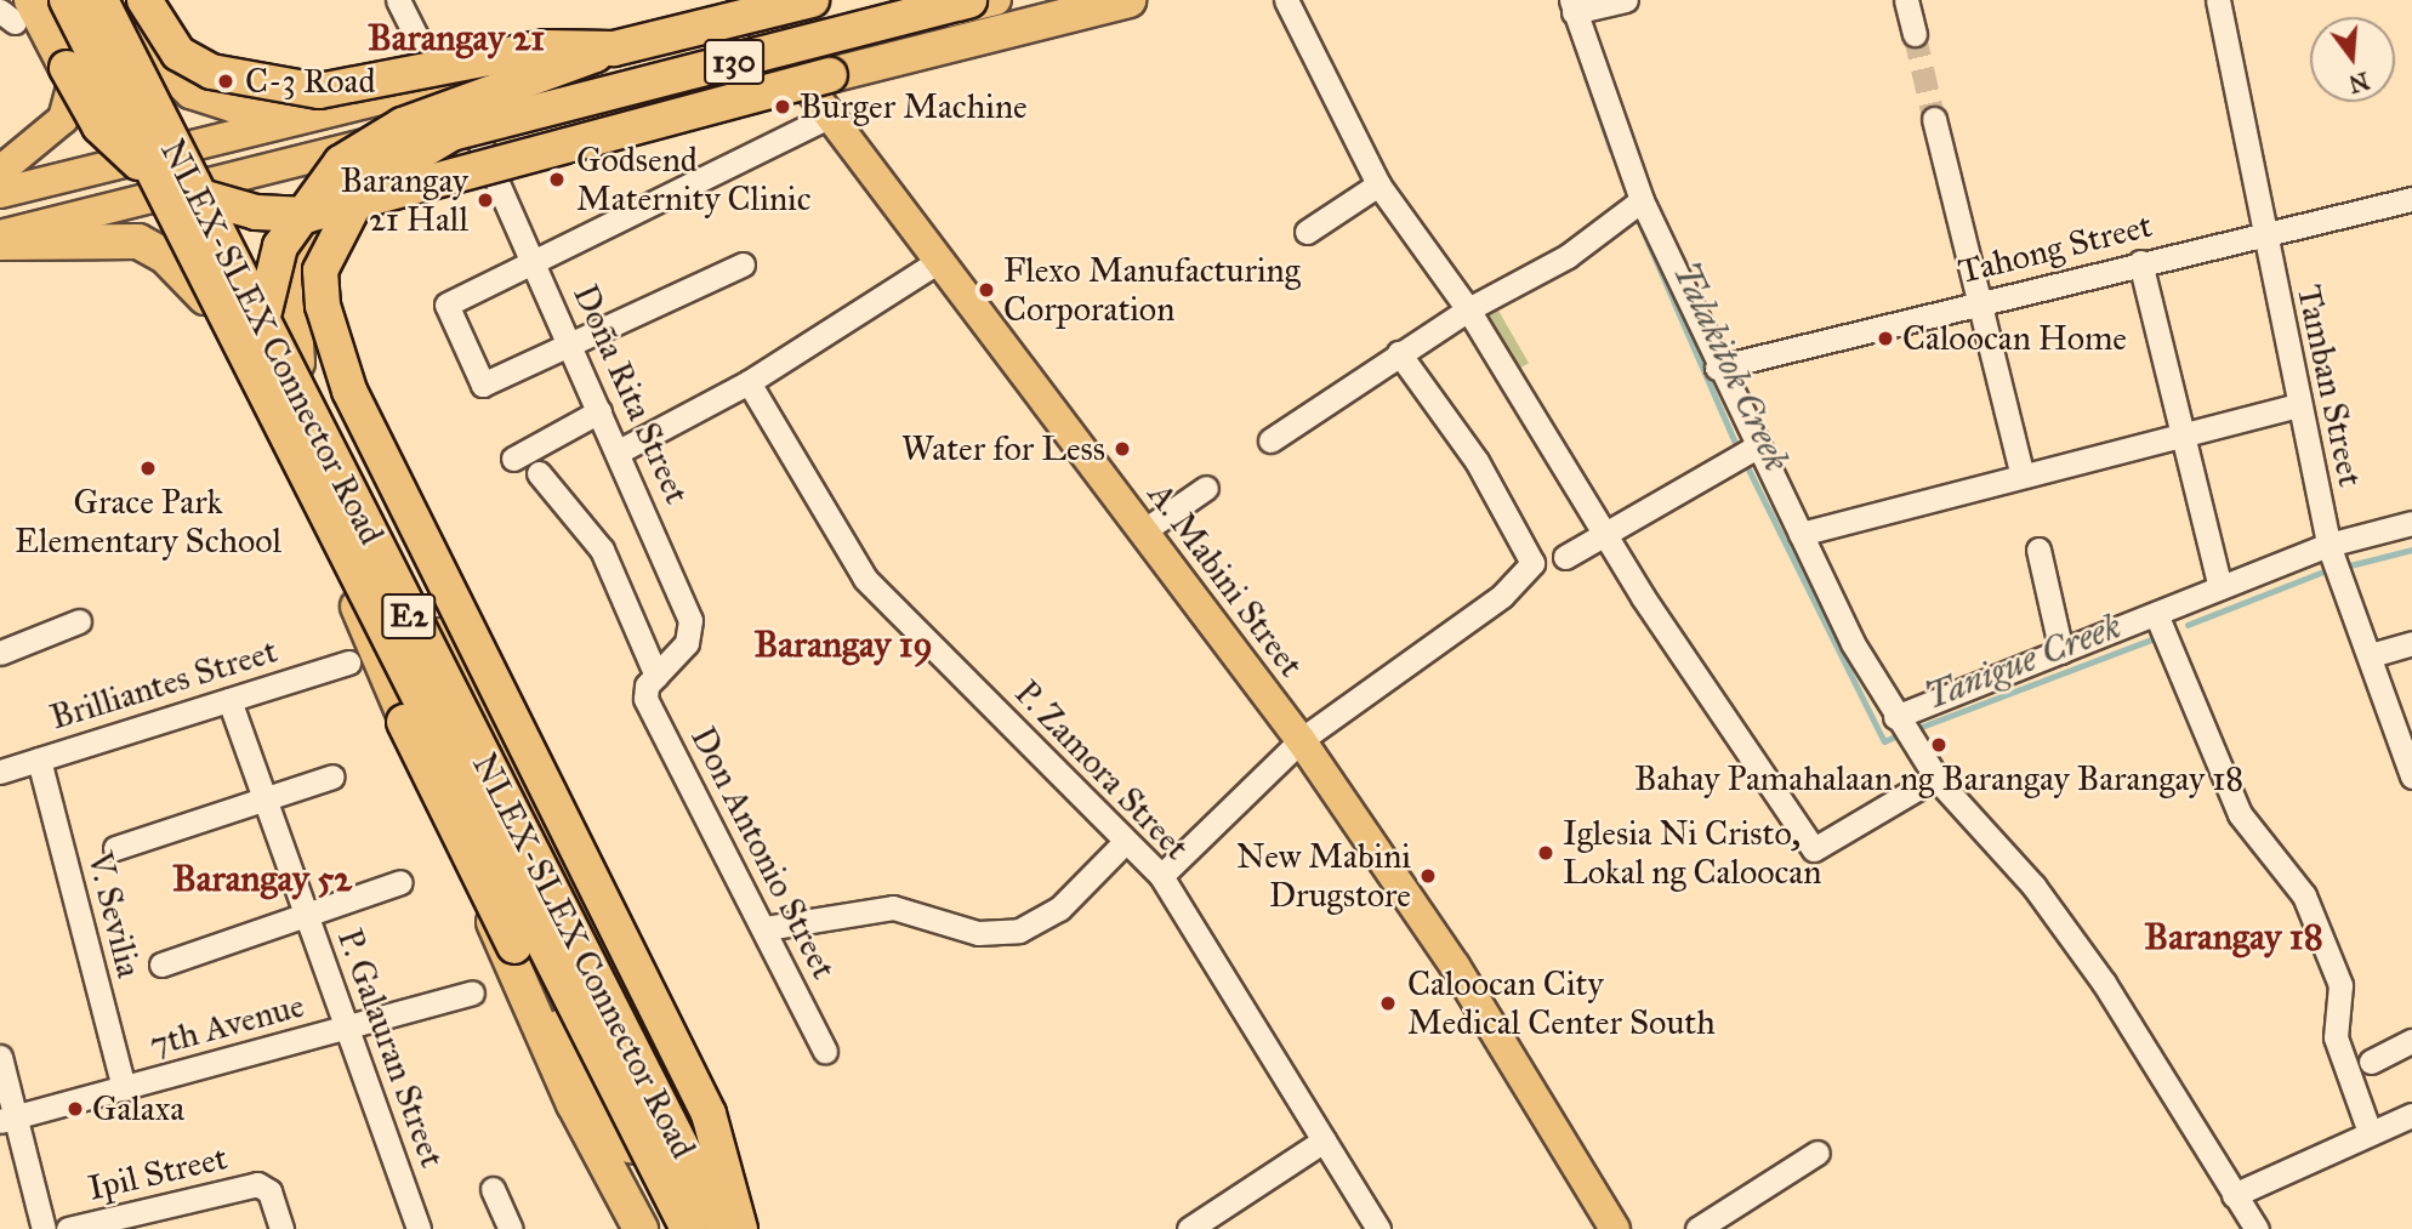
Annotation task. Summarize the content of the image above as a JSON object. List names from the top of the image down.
{
  "streets": {
    "highway": ["NLEX-SLEX Connector Road", "E2"],
    "main road": ["130", "A. Mabini Street"],
    "street": [
      "Tahong Street",
      "Tamban Street",
      "Doña Rita Street",
      "Brilliantes Street",
      "P. Zamora Street",
      "Don Antonio Street",
      "V. Sevilia",
      "7th Avenue",
      "P. Galauran Street",
      "Ipil Street"
    ]
  },
  "crossings": [
    ["130", "Doña Rita Street"],
    ["130", "A. Mabini Street"],
    ["Tahong Street", "Tamban Street"],
    ["Doña Rita Street", "Don Antonio Street"],
    ["Brilliantes Street", "V. Sevilia"],
    ["Brilliantes Street", "P. Galauran Street"],
    ["V. Sevilia", "7th Avenue"],
    ["7th Avenue", "P. Galauran Street"]
  ],
  "districts": [
    "Barangay 21",
    "Barangay 19",
    "Barangay 52",
    "Barangay 18"
  ],
  "water": ["Talakitok Creek", "Tanigue Creek"],
  "places": [
    "C-3 Road",
    "Burger Machine",
    "Godsend Maternity Clinic",
    "Barangay 21 Hall",
    "Flexo Manufacturing Corporation",
    "Caloocan Home",
    "Water for Less",
    "Grace Park Elementary School",
    "Bahay Pamahalaan ng Barangay Barangay 18",
    "Iglesia Ni Cristo, Lokal ng Caloocan",
    "New Mabini Drugstore",
    "Caloocan City Medical Center South",
    "Galaxa"
  ],
  "north": "bottom"
}
